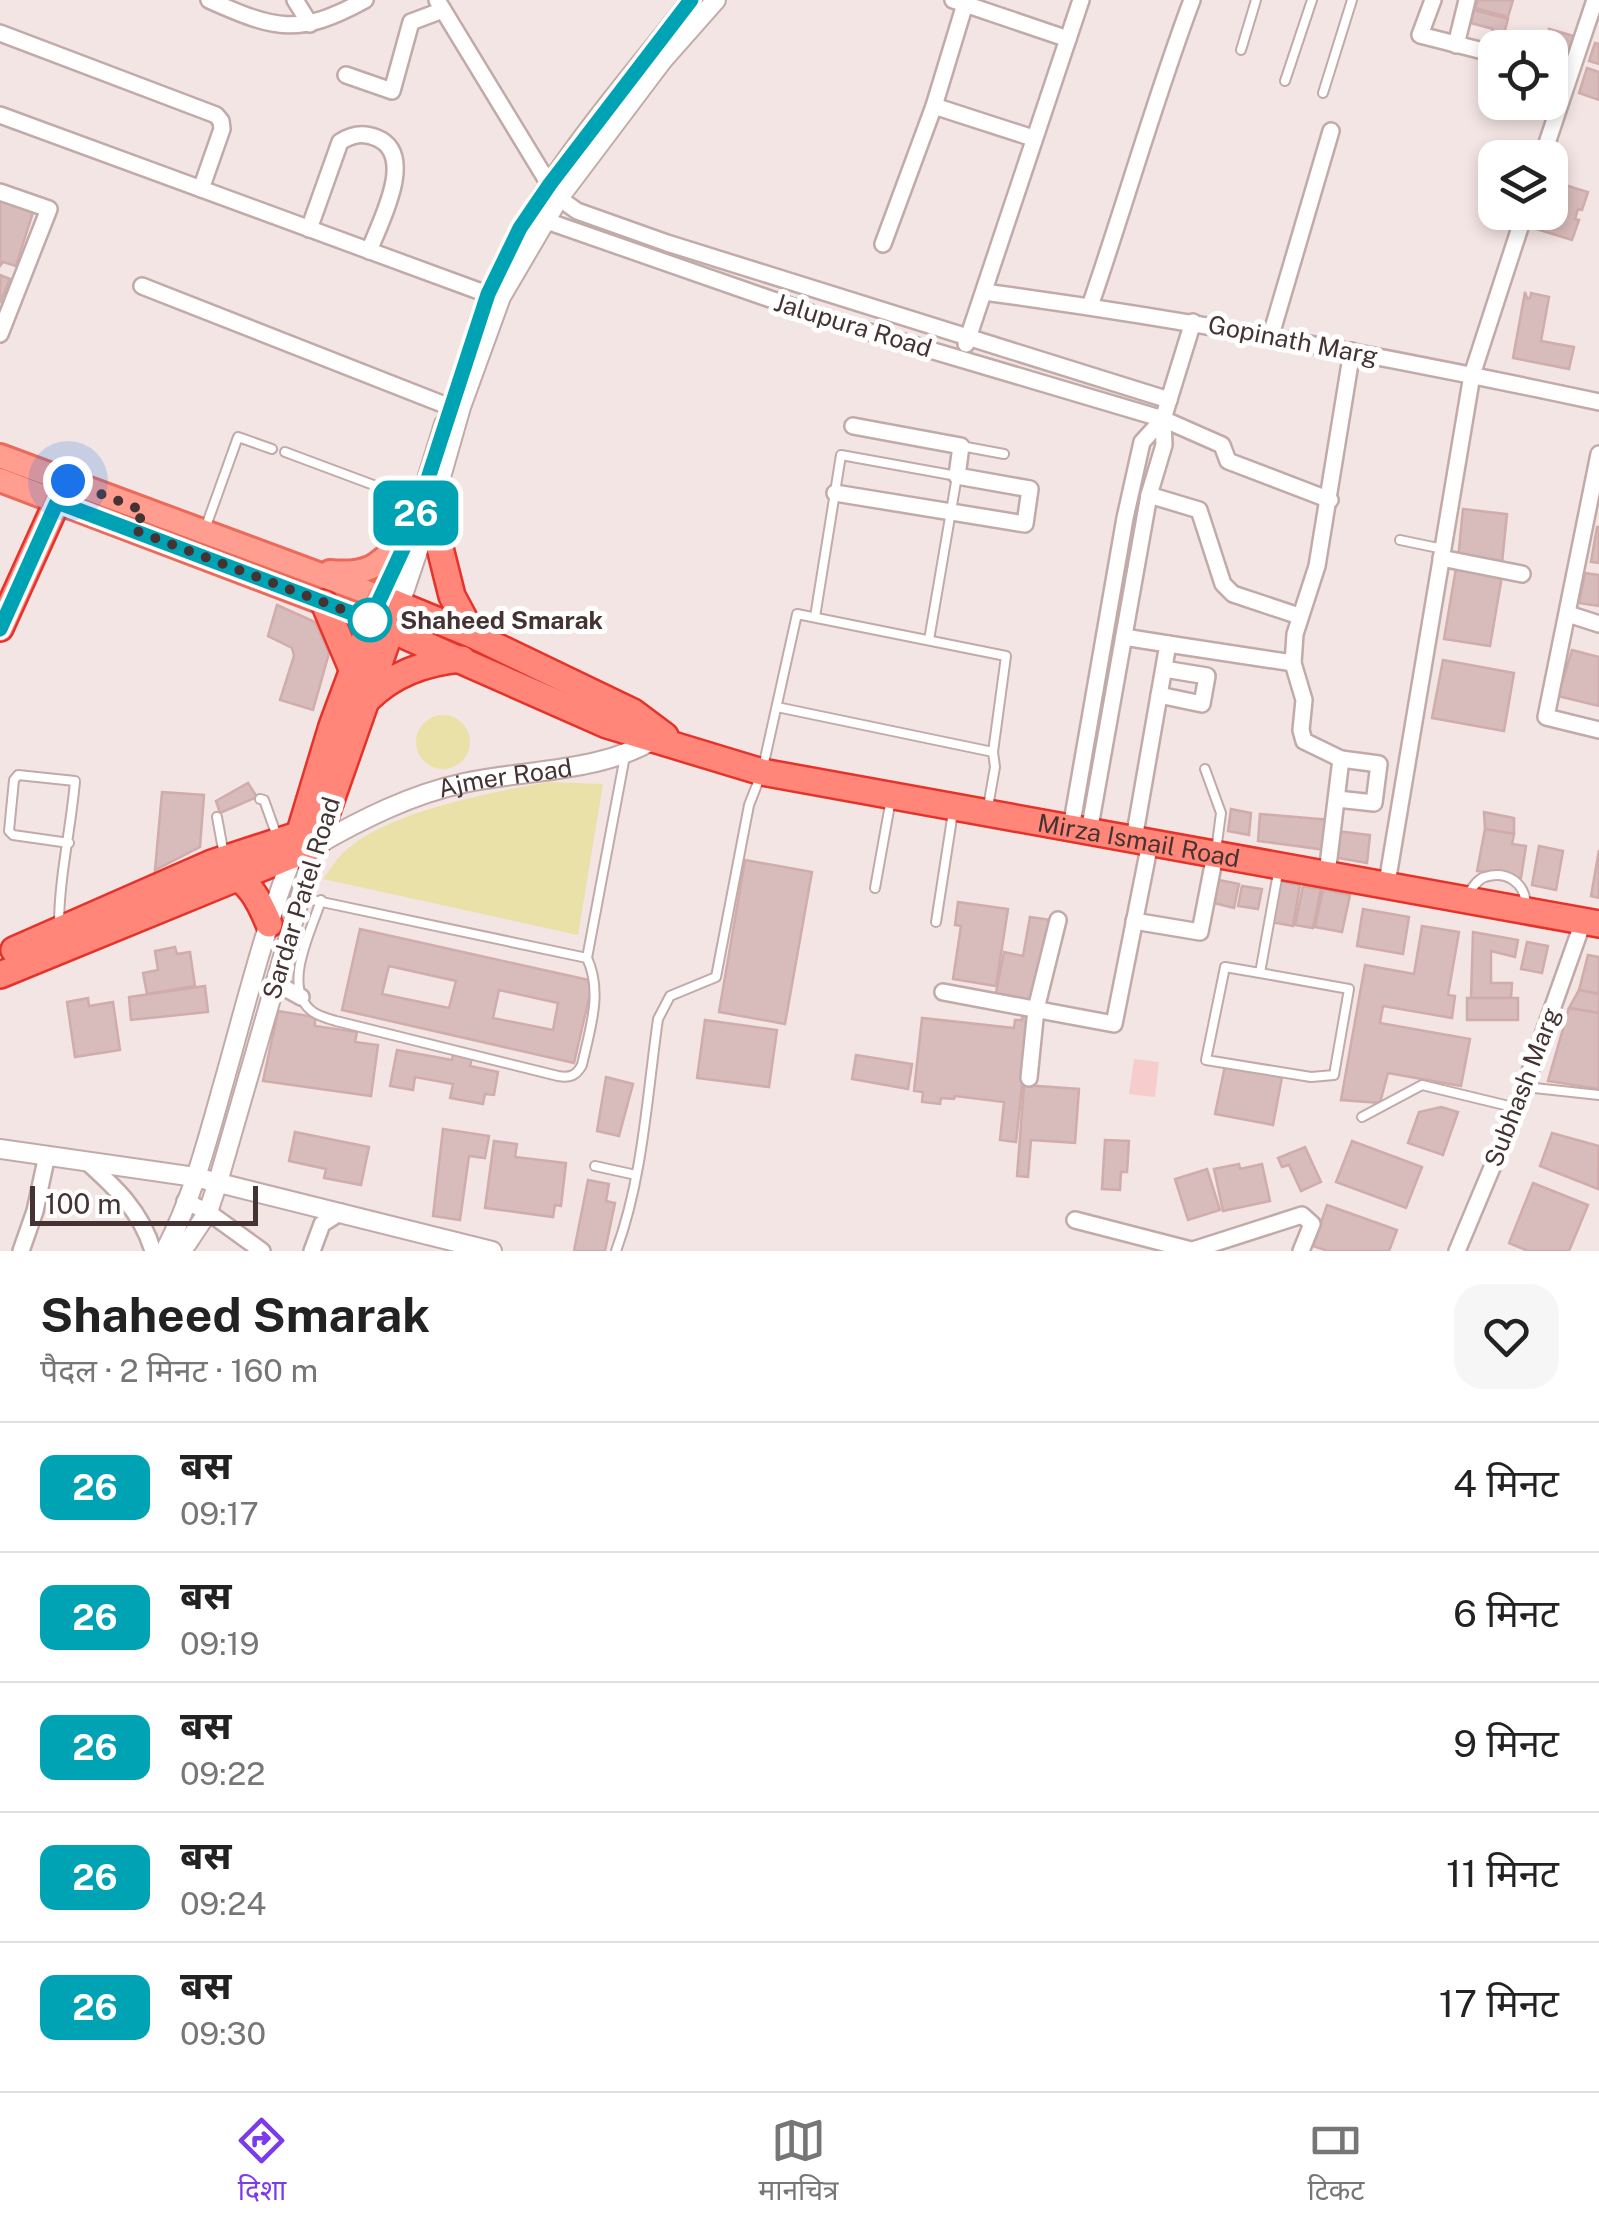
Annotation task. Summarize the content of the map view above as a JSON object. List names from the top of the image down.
{
  "streets": {
    "highway": ["Mirza Ismail Road", "Sardar Patel Road"],
    "street": [
      "Jalupura Road",
      "Gopinath Marg",
      "Ajmer Road",
      "Subhash Marg"
    ]
  },
  "crossings": [
    ["Ajmer Road", "Mirza Ismail Road"],
    ["Ajmer Road", "Sardar Patel Road"],
    ["Mirza Ismail Road", "Sardar Patel Road"],
    ["Mirza Ismail Road", "Subhash Marg"]
  ],
  "places": ["Shaheed Smarak"],
  "lines": ["bus line 26"],
  "scale_bar": "100 m",
  "page": {
    "on_map": "26",
    "scale": "100 m",
    "heading": ["Shaheed Smarak", "पैदल · 2 मिनट · 160 m"],
    "list": [
      {
        "mark": "26",
        "name": "बस",
        "note": "09:17",
        "value": "4 मिनट"
      },
      {
        "mark": "26",
        "name": "बस",
        "note": "09:19",
        "value": "6 मिनट"
      },
      {
        "mark": "26",
        "name": "बस",
        "note": "09:22",
        "value": "9 मिनट"
      },
      {
        "mark": "26",
        "name": "बस",
        "note": "09:24",
        "value": "11 मिनट"
      },
      {
        "mark": "26",
        "name": "बस",
        "note": "09:30",
        "value": "17 मिनट"
      }
    ],
    "tabs": ["दिशा", "मानचित्र", "टिकट"]
  }
}
